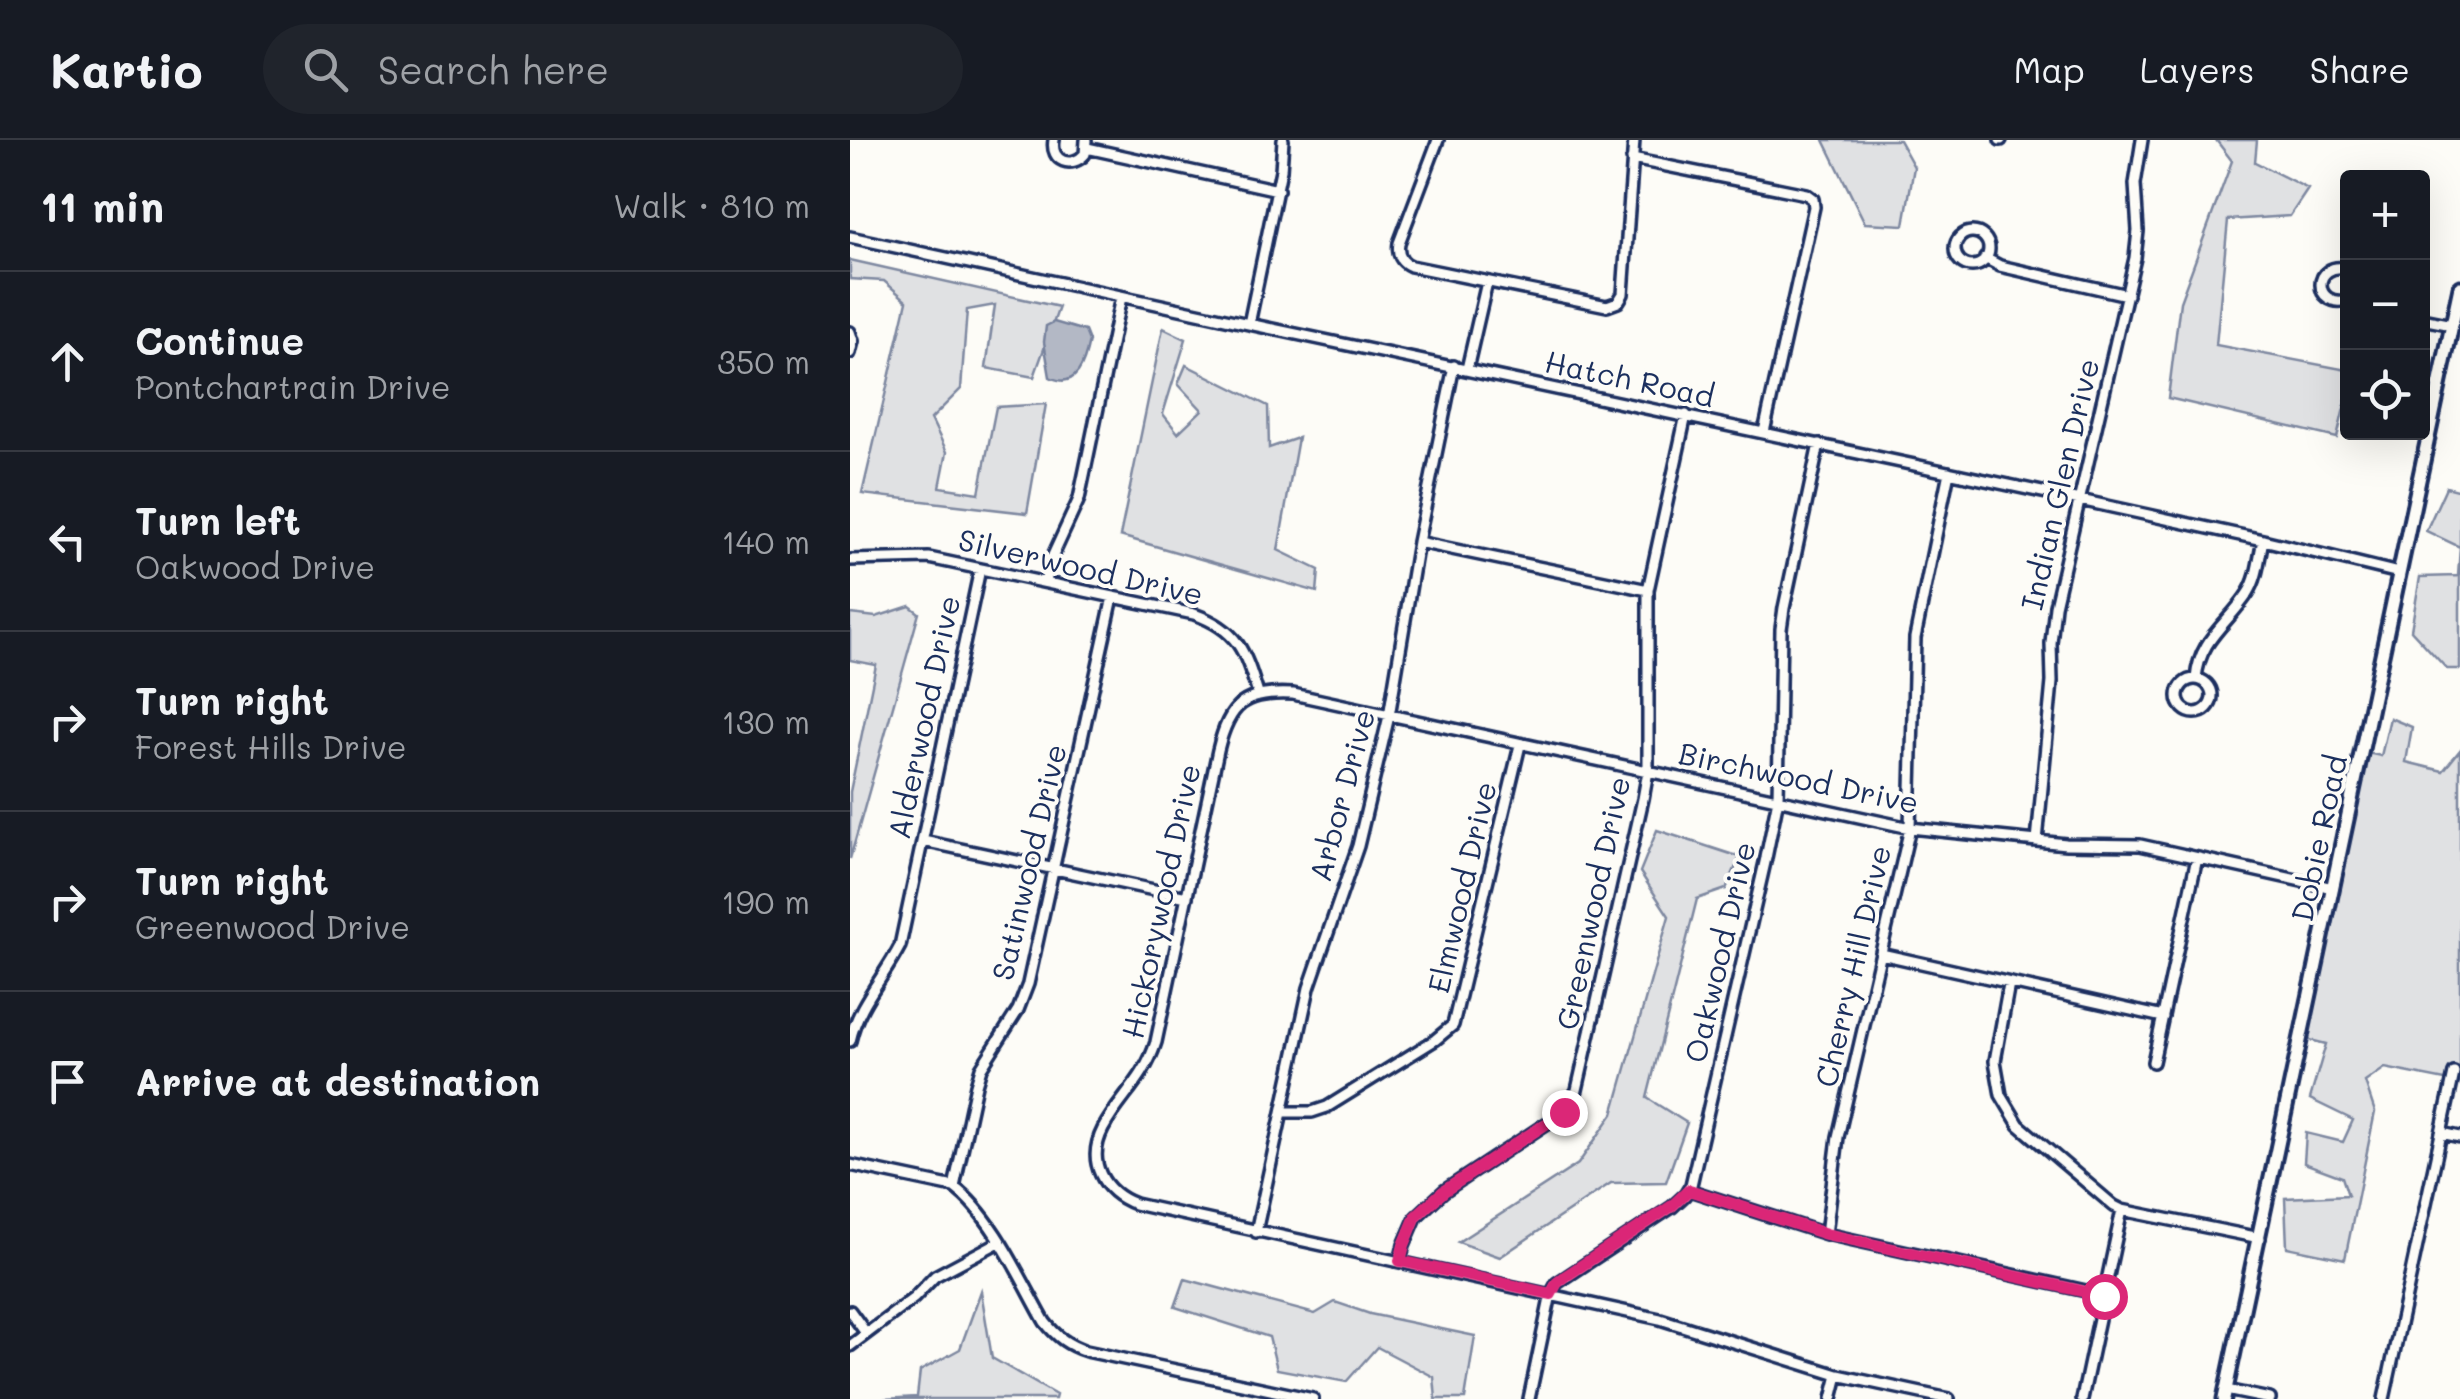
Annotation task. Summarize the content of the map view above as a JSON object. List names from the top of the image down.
{
  "streets": {
    "street": [
      "Hatch Road",
      "Indian Glen Drive",
      "Silverwood Drive",
      "Alderwood Drive",
      "Birchwood Drive",
      "Arbor Drive",
      "Dobie Road",
      "Satinwood Drive",
      "Elmwood Drive",
      "Hickorywood Drive",
      "Greenwood Drive",
      "Oakwood Drive",
      "Cherry Hill Drive"
    ]
  },
  "crossings": [
    ["Hatch Road", "Indian Glen Drive"],
    ["Hatch Road", "Arbor Drive"],
    ["Hatch Road", "Dobie Road"],
    ["Hatch Road", "Greenwood Drive"],
    ["Hatch Road", "Oakwood Drive"],
    ["Hatch Road", "Cherry Hill Drive"],
    ["Indian Glen Drive", "Birchwood Drive"],
    ["Silverwood Drive", "Alderwood Drive"],
    ["Silverwood Drive", "Birchwood Drive"],
    ["Silverwood Drive", "Satinwood Drive"],
    ["Silverwood Drive", "Hickorywood Drive"],
    ["Birchwood Drive", "Arbor Drive"],
    ["Birchwood Drive", "Dobie Road"],
    ["Birchwood Drive", "Elmwood Drive"],
    ["Birchwood Drive", "Hickorywood Drive"],
    ["Birchwood Drive", "Greenwood Drive"],
    ["Birchwood Drive", "Oakwood Drive"],
    ["Birchwood Drive", "Cherry Hill Drive"],
    ["Arbor Drive", "Elmwood Drive"],
    ["Arbor Drive", "Hickorywood Drive"]
  ],
  "page": {
    "header": "Kartio",
    "search": "Search here",
    "nav": ["Map", "Layers", "Share"],
    "heading": ["11 min", "Walk · 810 m"],
    "map_buttons": ["+", "−"],
    "list": [
      ["Continue", "Pontchartrain Drive", "350 m"],
      ["Turn left", "Oakwood Drive", "140 m"],
      ["Turn right", "Forest Hills Drive", "130 m"],
      ["Turn right", "Greenwood Drive", "190 m"],
      "Arrive at destination"
    ]
  }
}
